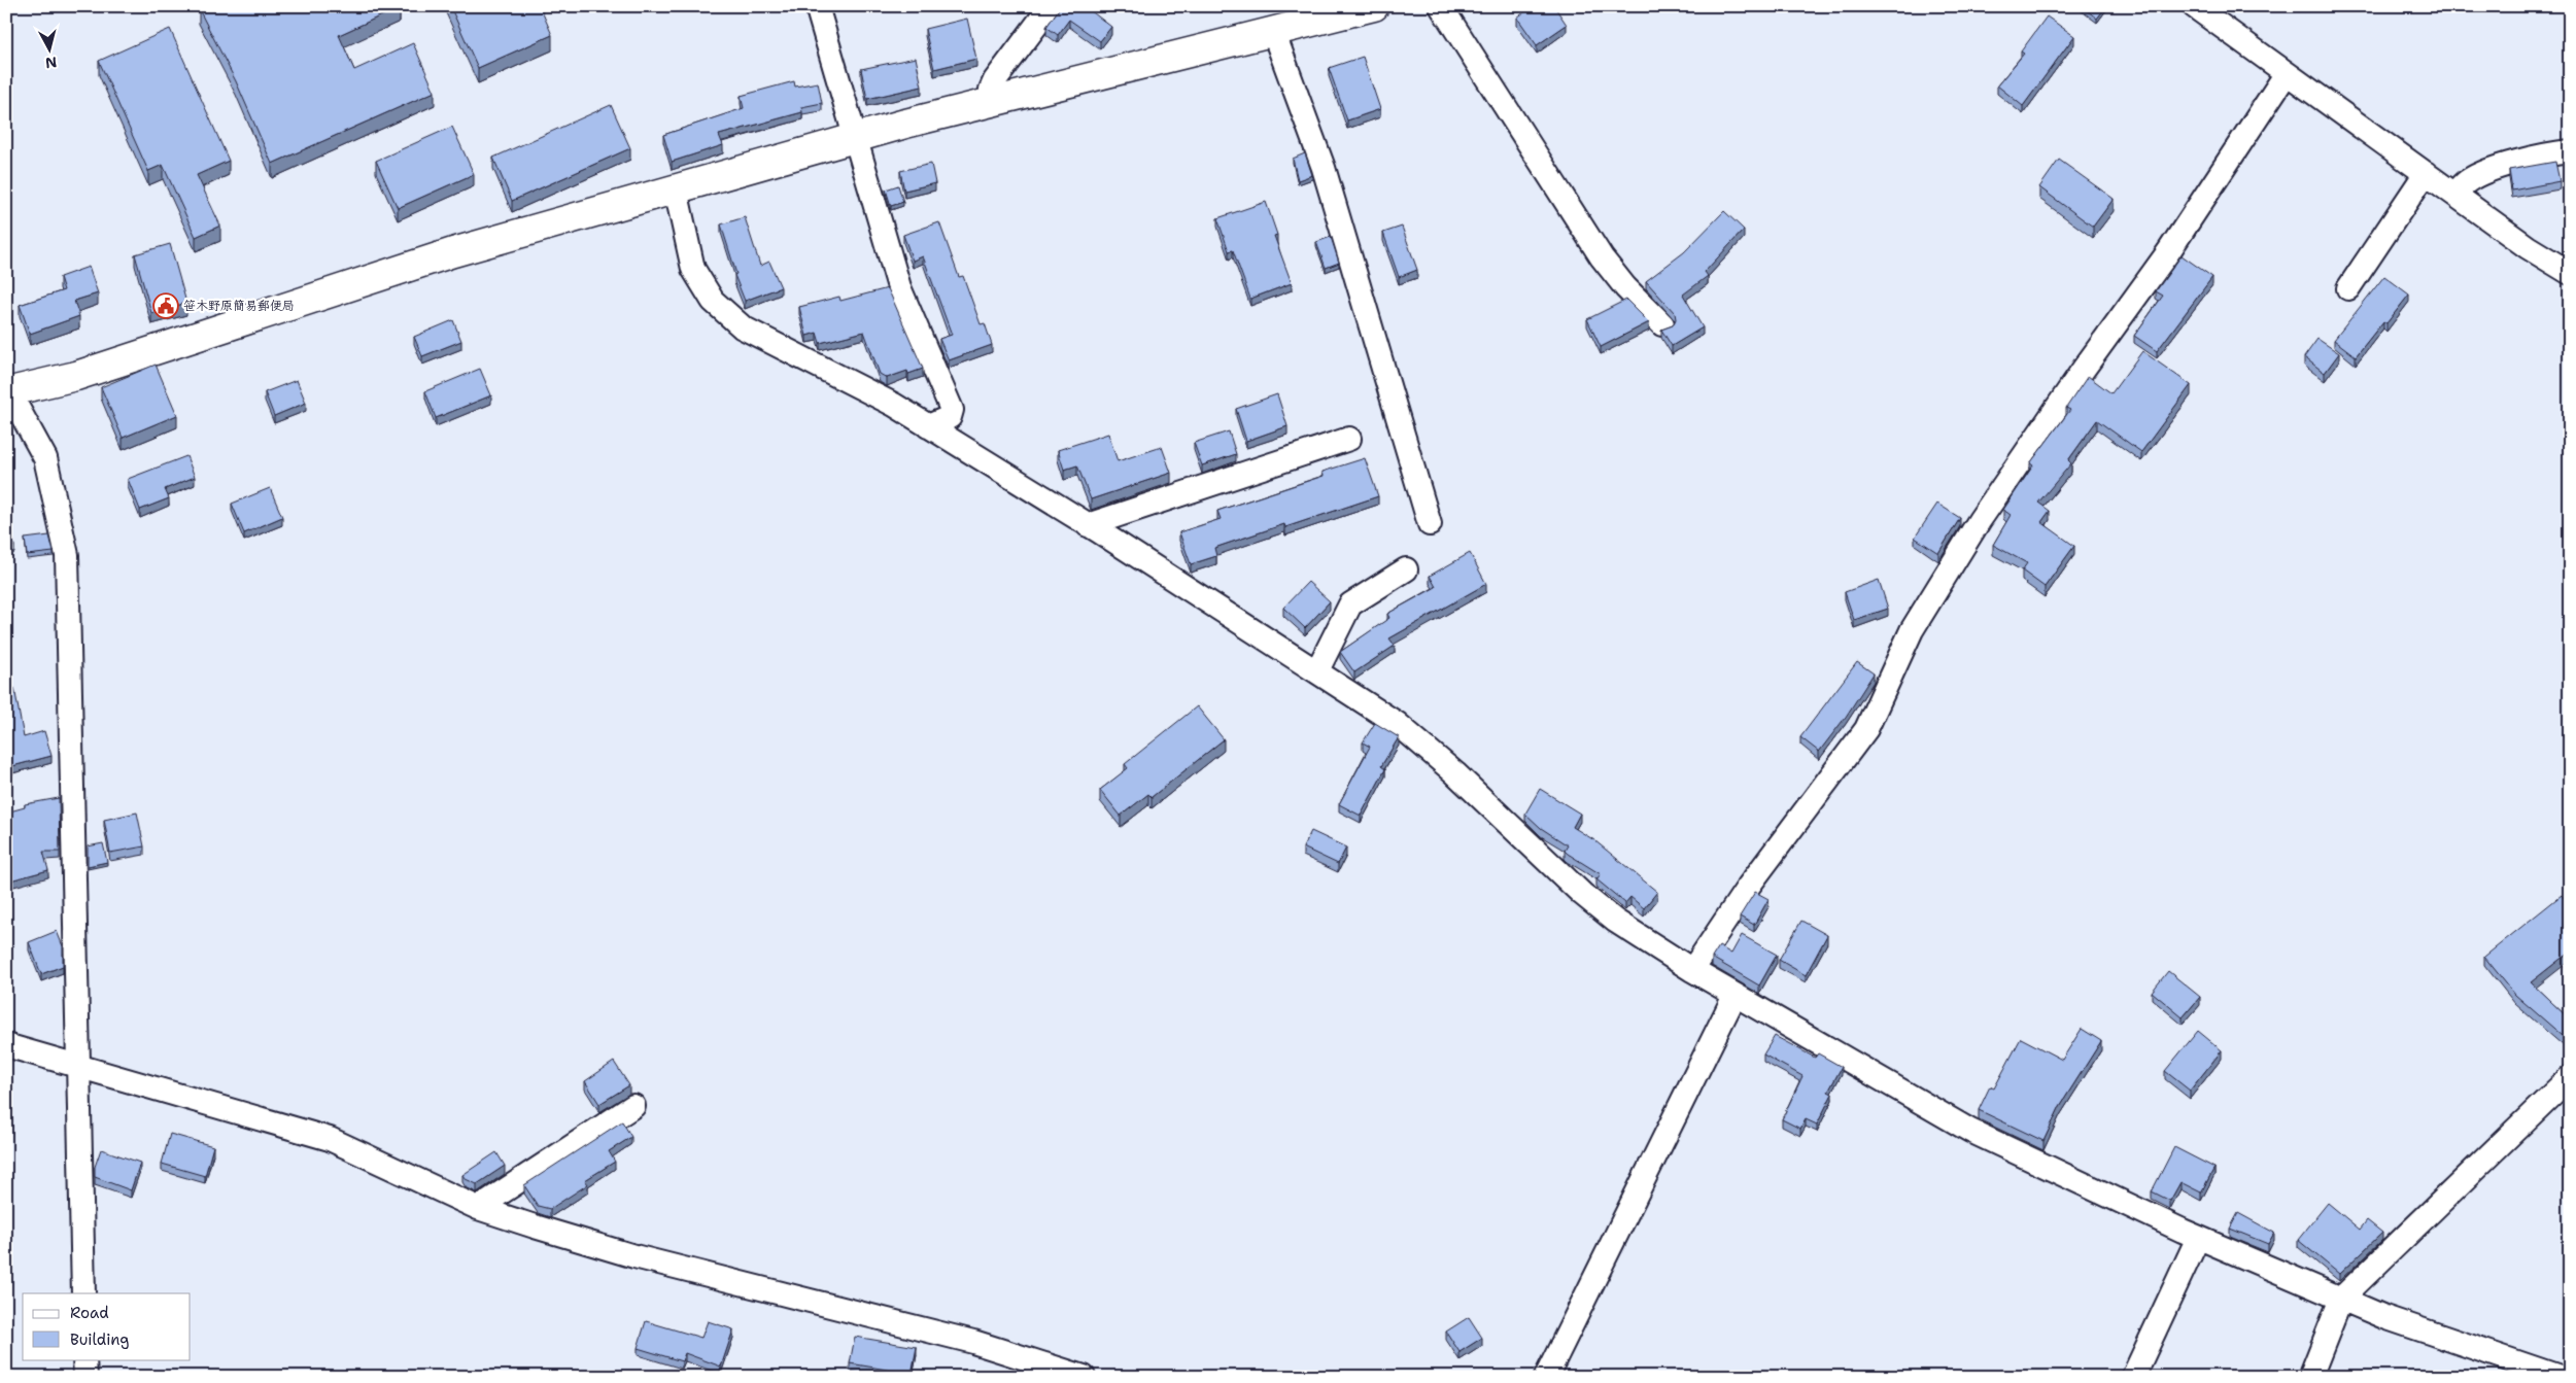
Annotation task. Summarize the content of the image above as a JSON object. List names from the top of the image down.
{
  "places": {
    "public building": ["笹木野原簡易郵便局"]
  },
  "legend": ["Road", "Building"],
  "north": "bottom"
}
